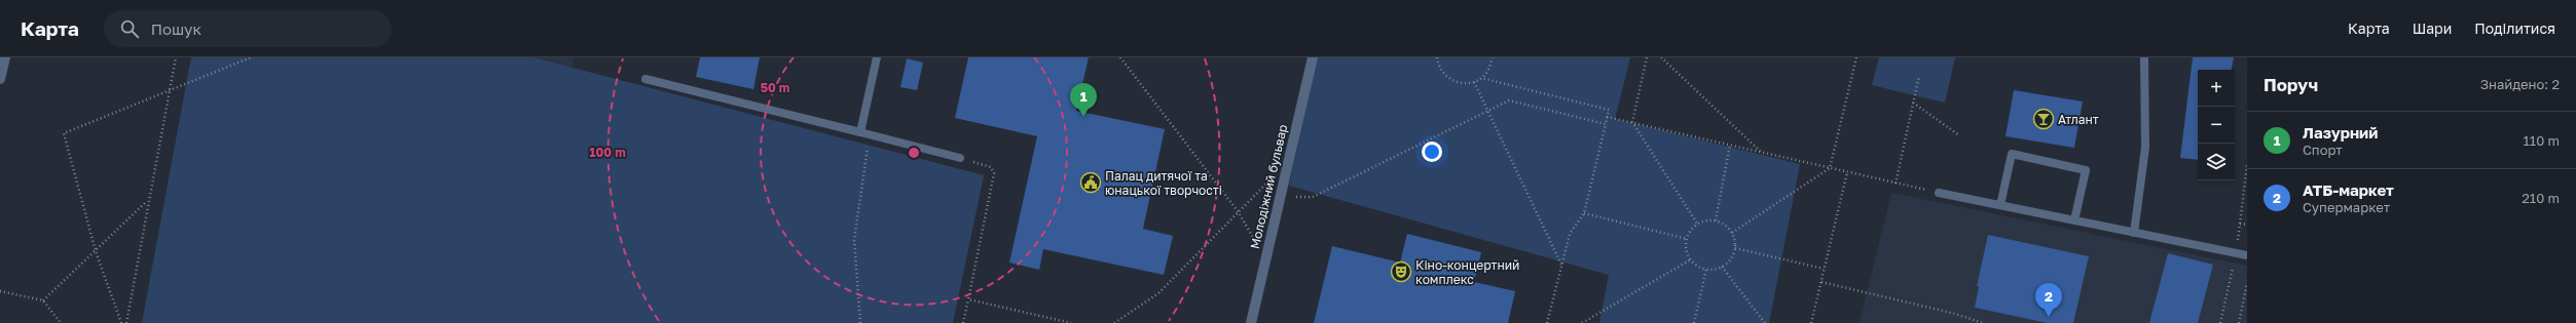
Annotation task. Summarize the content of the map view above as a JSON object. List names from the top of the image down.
{
  "streets": {
    "street": ["Молодіжний бульвар"]
  },
  "places": {
    "bar": ["Атлант"],
    "public building": ["Палац дитячої та юнацької творчості"],
    "theatre": ["Кіно-концертний комплекс"]
  },
  "page": {
    "header": "Карта",
    "search": "Пошук",
    "nav": ["Карта", "Шари", "Поділитися"],
    "heading": ["Поруч", "Знайдено: 2"],
    "map_buttons": ["+", "−"],
    "pins": ["1", "2"],
    "list": [
      {
        "mark": "1",
        "name": "Лазурний",
        "note": "Спорт",
        "value": "110 m"
      },
      {
        "mark": "2",
        "name": "АТБ-маркет",
        "note": "Супермаркет",
        "value": "210 m"
      }
    ]
  },
  "rings": ["50 m", "100 m"]
}
